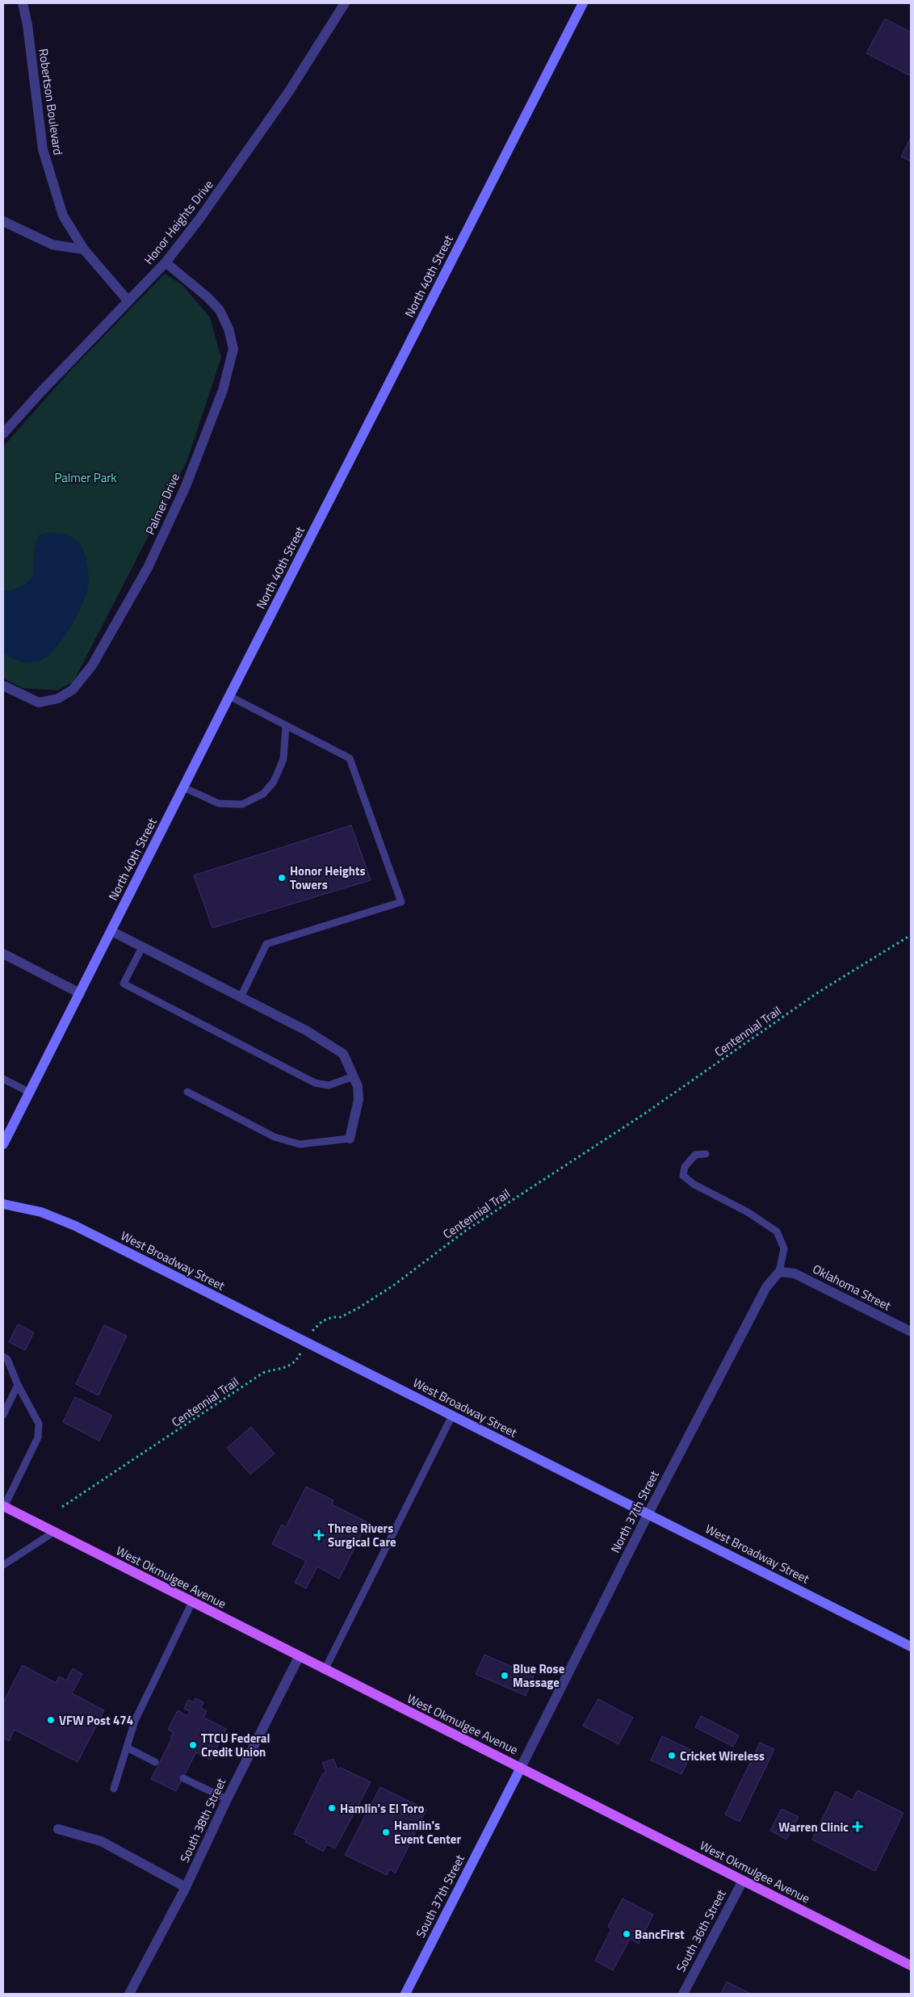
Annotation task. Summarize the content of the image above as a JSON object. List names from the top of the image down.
{
  "streets": {
    "main road": ["West Okmulgee Avenue"],
    "street": [
      "Robertson Boulevard",
      "Honor Heights Drive",
      "North 40th Street",
      "Palmer Drive",
      "West Broadway Street",
      "Oklahoma Street",
      "North 37th Street",
      "South 38th Street",
      "South 37th Street",
      "South 36th Street"
    ],
    "path": ["Centennial Trail"]
  },
  "crossings": [
    ["Robertson Boulevard", "Honor Heights Drive"],
    ["Honor Heights Drive", "Palmer Drive"],
    ["Centennial Trail", "West Broadway Street"],
    ["West Broadway Street", "North 37th Street"],
    ["Oklahoma Street", "North 37th Street"],
    ["North 37th Street", "West Okmulgee Avenue"],
    ["North 37th Street", "South 37th Street"],
    ["West Okmulgee Avenue", "South 38th Street"],
    ["West Okmulgee Avenue", "South 37th Street"],
    ["West Okmulgee Avenue", "South 36th Street"]
  ],
  "parks": ["Palmer Park"],
  "places": {
    "other": [
      "Honor Heights Towers",
      "Blue Rose Massage",
      "VFW Post 474",
      "TTCU Federal Credit Union",
      "Cricket Wireless",
      "Hamlin's El Toro",
      "Hamlin's Event Center",
      "BancFirst"
    ],
    "health": ["Three Rivers Surgical Care", "Warren Clinic"]
  }
}
